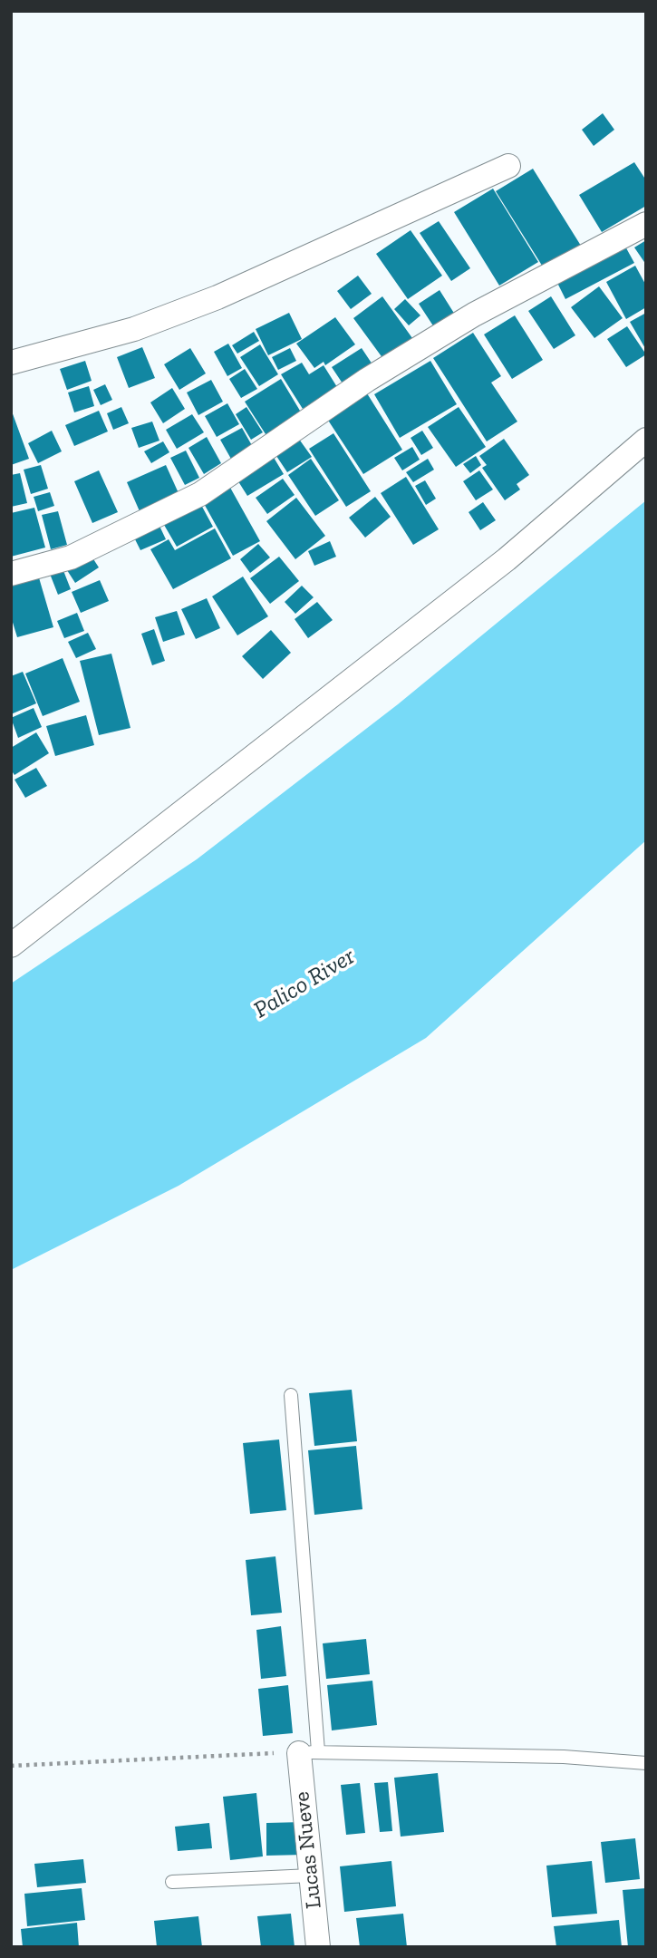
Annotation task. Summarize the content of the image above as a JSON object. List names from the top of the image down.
{
  "streets": {
    "street": ["Lucas Nueve"]
  },
  "water": ["Palico River"]
}
